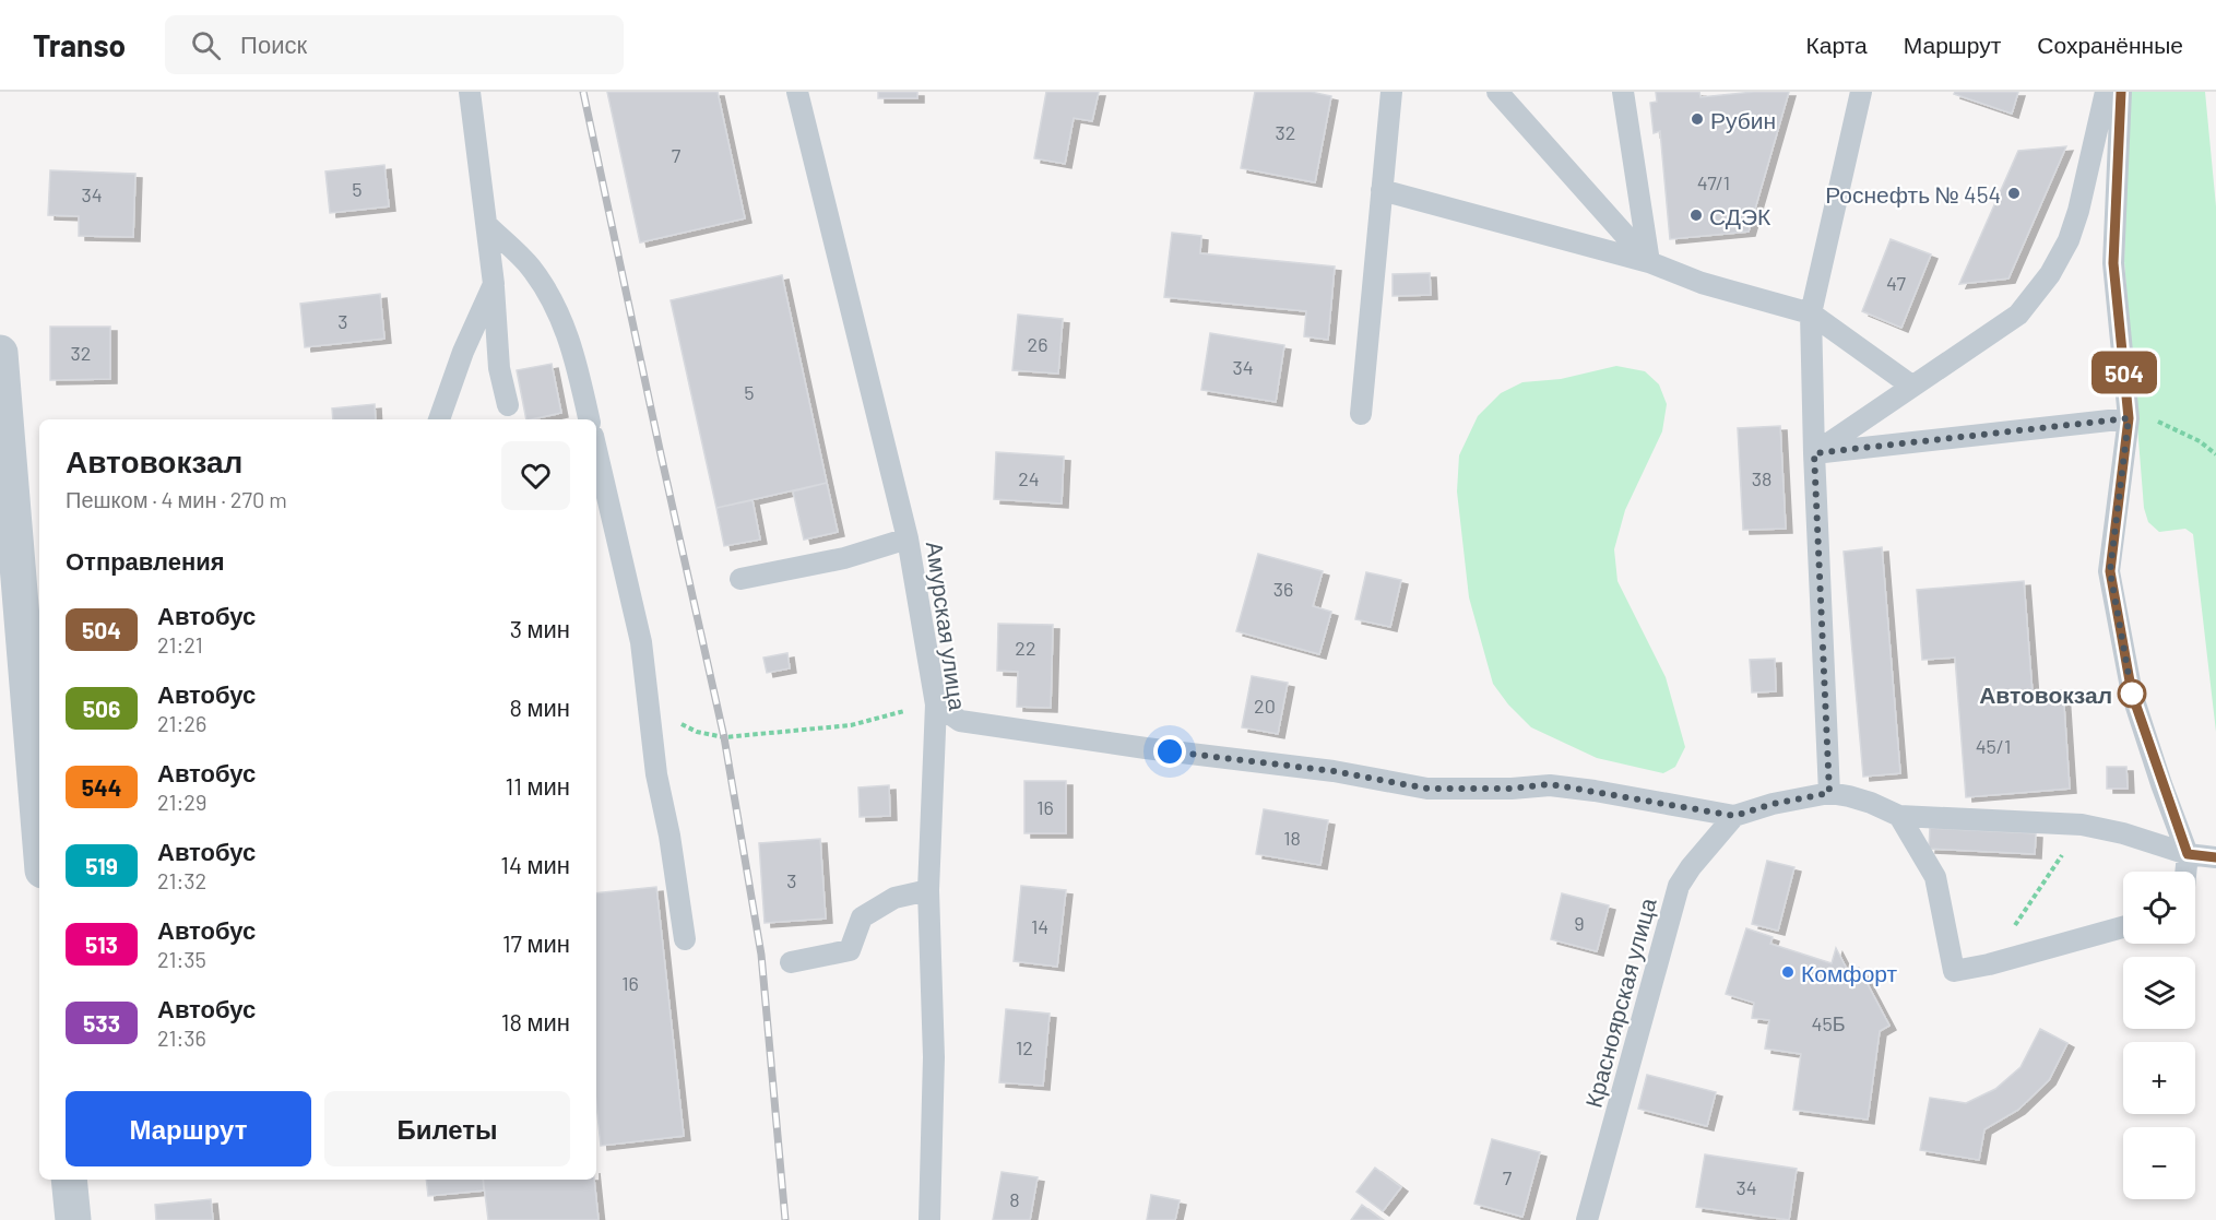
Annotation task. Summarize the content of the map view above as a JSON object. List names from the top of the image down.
{
  "streets": {
    "lane": ["Амурская улица", "Красноярская улица"]
  },
  "places": [
    "Рубин",
    "Роснефть № 454",
    "СДЭК",
    "Автовокзал",
    "Комфорт"
  ],
  "lines": ["bus line 504"],
  "house_numbers": [
    "32",
    "7",
    "47/1",
    "5",
    "34",
    "47",
    "3",
    "26",
    "32",
    "34",
    "5",
    "24",
    "38",
    "36",
    "22",
    "20",
    "45/1",
    "16",
    "18",
    "3",
    "9",
    "14",
    "16",
    "45Б",
    "12",
    "7",
    "34",
    "8"
  ],
  "page": {
    "header": "Transo",
    "search": "Поиск",
    "nav": ["Карта", "Маршрут", "Сохранённые"],
    "on_map": "504",
    "heading": [
      ["Автовокзал", "Пешком · 4 мин · 270 m"],
      "Отправления"
    ],
    "list": [
      {
        "mark": "504",
        "name": "Автобус",
        "note": "21:21",
        "value": "3 мин"
      },
      {
        "mark": "506",
        "name": "Автобус",
        "note": "21:26",
        "value": "8 мин"
      },
      {
        "mark": "544",
        "name": "Автобус",
        "note": "21:29",
        "value": "11 мин"
      },
      {
        "mark": "519",
        "name": "Автобус",
        "note": "21:32",
        "value": "14 мин"
      },
      {
        "mark": "513",
        "name": "Автобус",
        "note": "21:35",
        "value": "17 мин"
      },
      {
        "mark": "533",
        "name": "Автобус",
        "note": "21:36",
        "value": "18 мин"
      }
    ],
    "map_buttons": ["+", "−"],
    "buttons": ["Маршрут", "Билеты"]
  }
}
